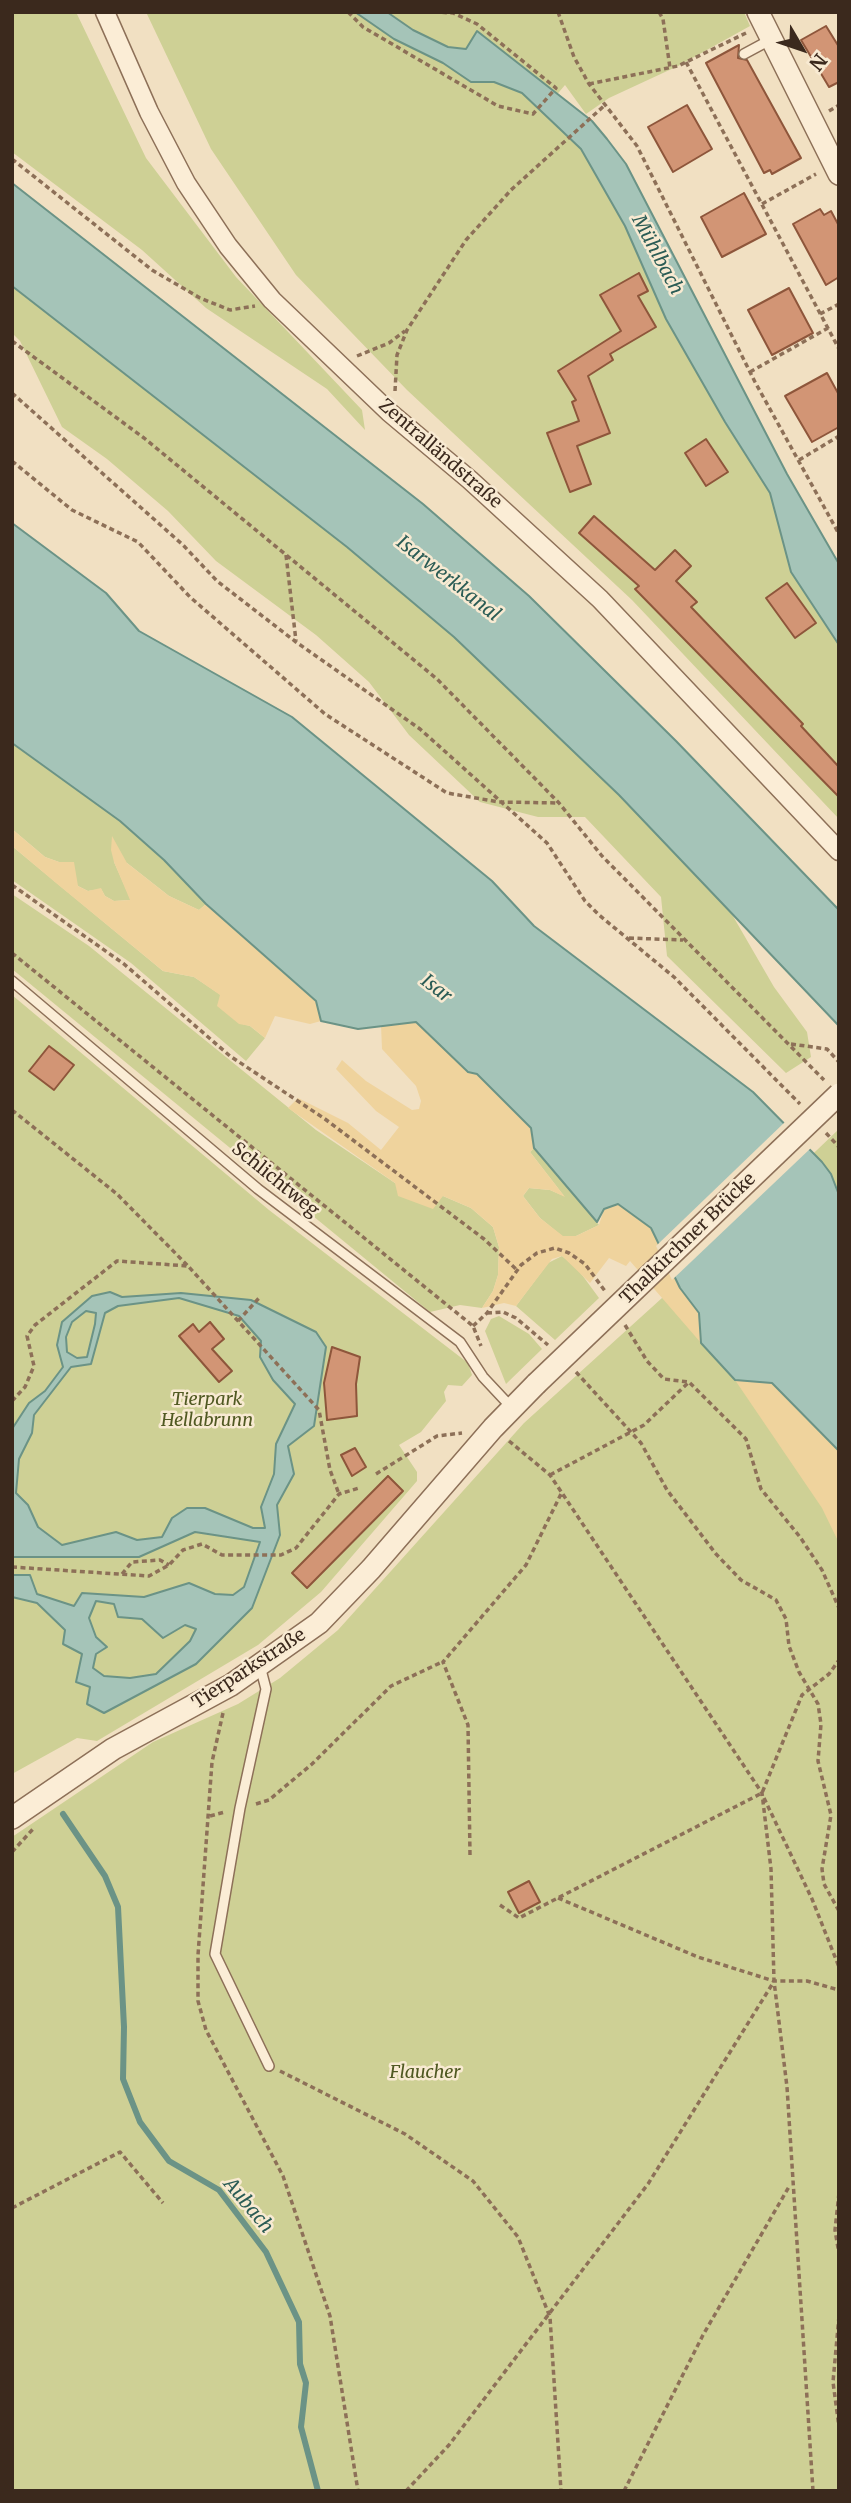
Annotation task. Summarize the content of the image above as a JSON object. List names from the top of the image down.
{
  "streets": {
    "street": ["Zentralländstraße", "Thalkirchner Brücke", "Tierparkstraße"],
    "lane": ["Schlichtweg"]
  },
  "crossings": [
    ["Schlichtweg", "Tierparkstraße"],
    ["Thalkirchner Brücke", "Tierparkstraße"]
  ],
  "water": [
    "Mühlbach",
    "Isarwerkkanal",
    "Isar",
    "Aubach"
  ],
  "parks": ["Tierpark Hellabrunn", "Flaucher"],
  "north": "bottom right"
}
